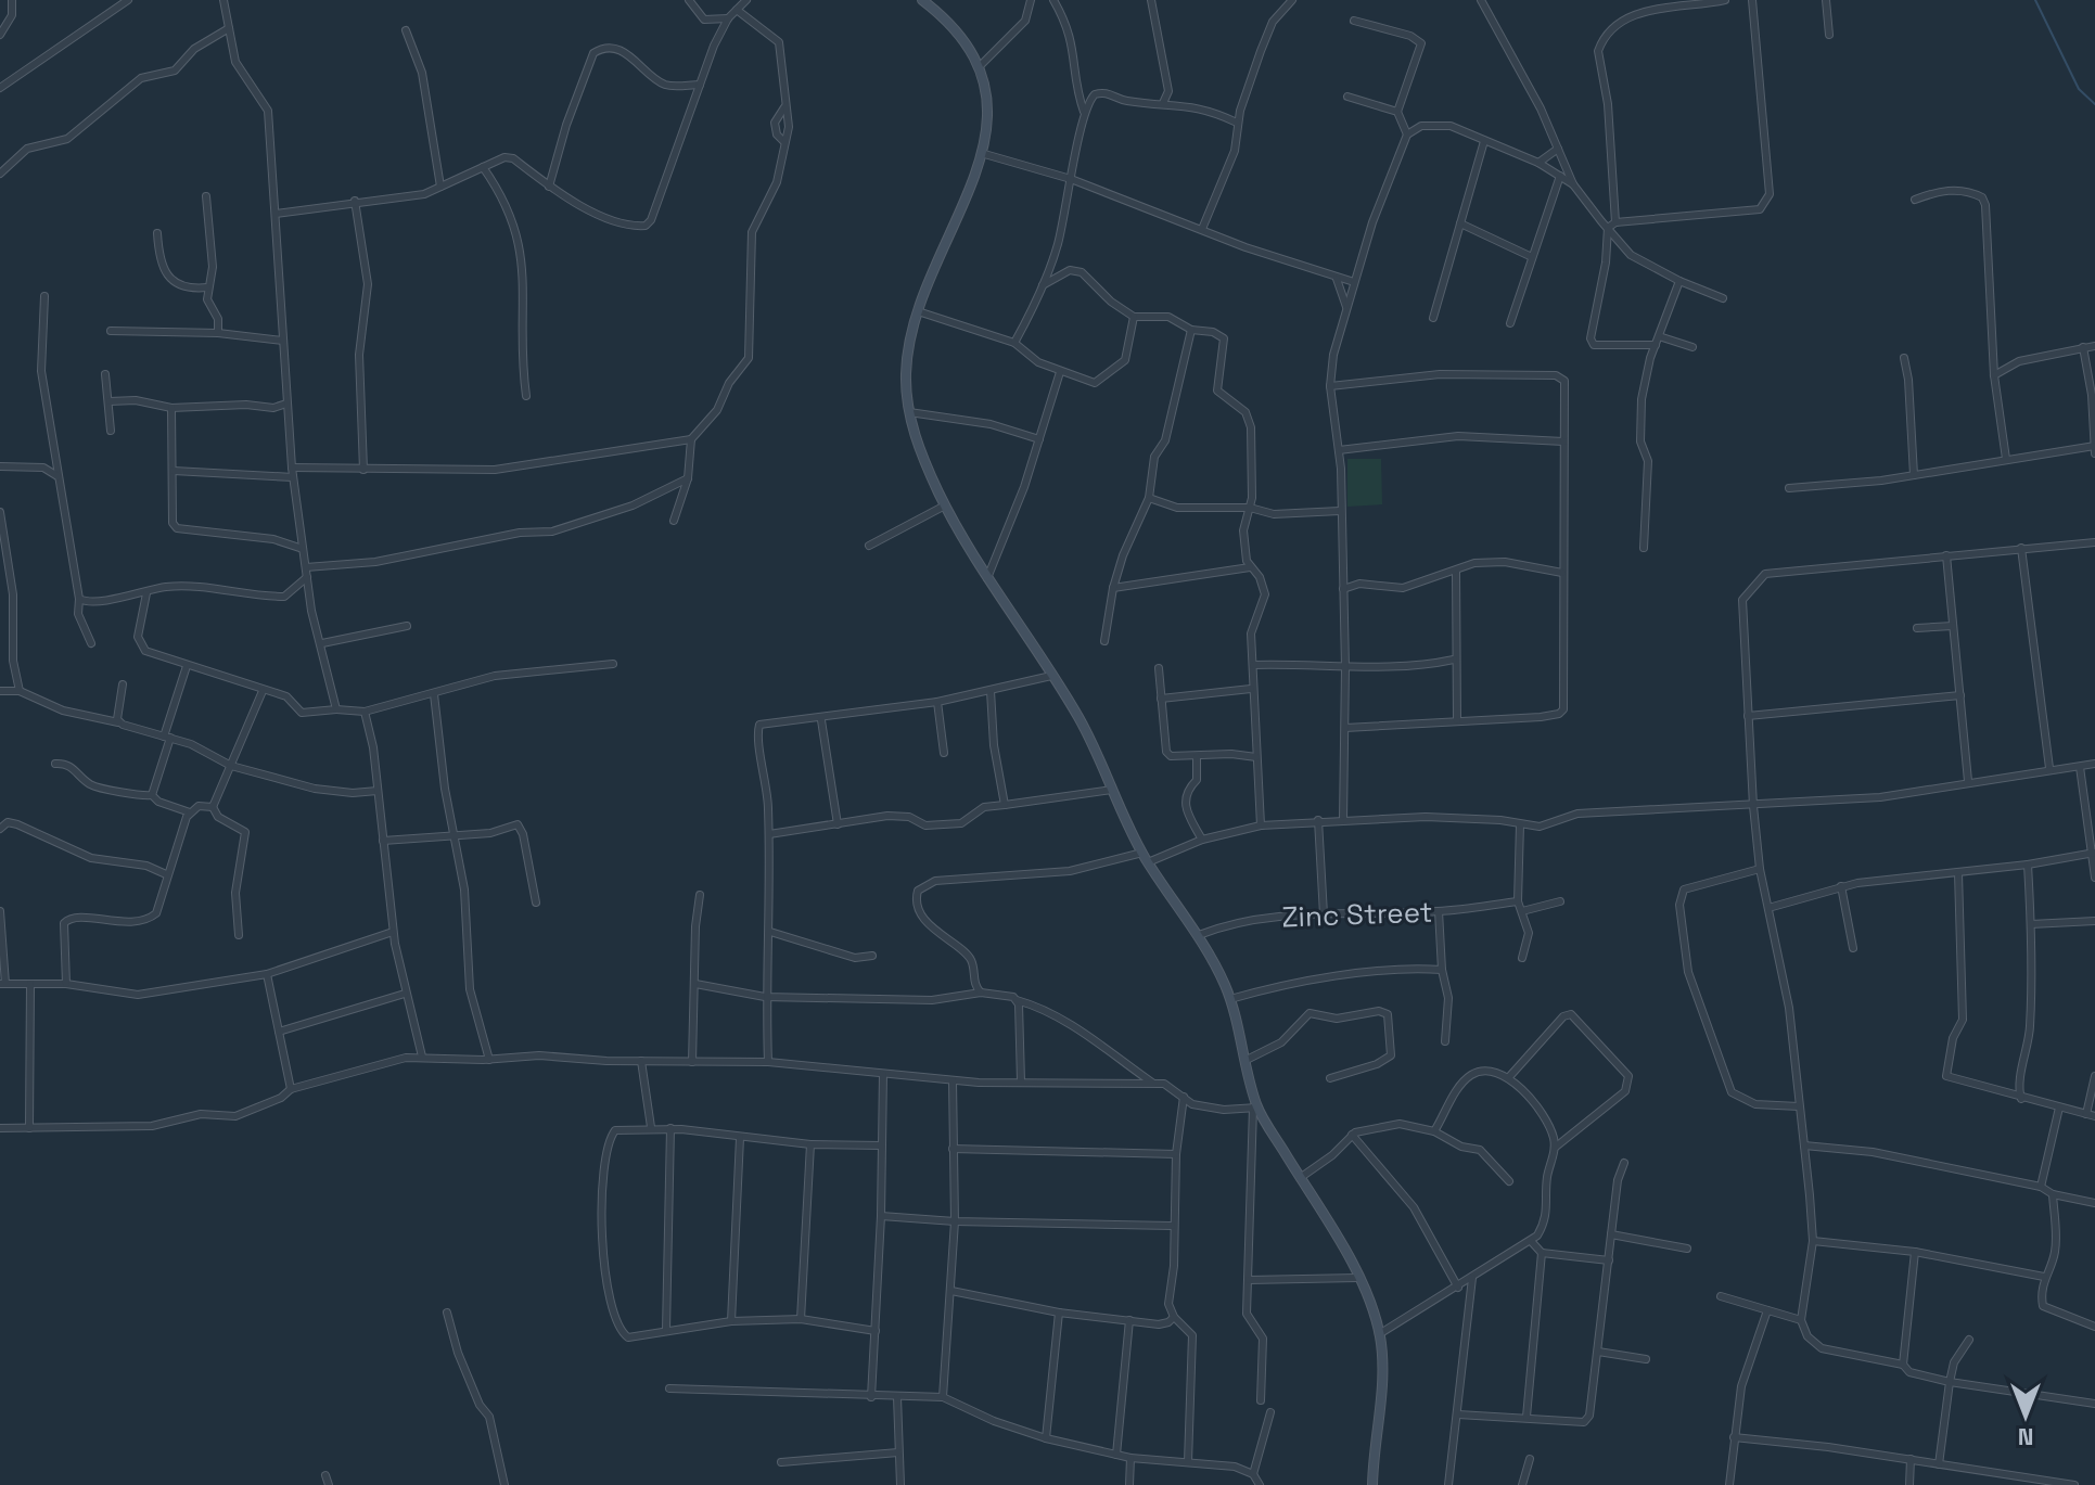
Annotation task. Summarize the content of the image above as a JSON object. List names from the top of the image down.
{
  "streets": {
    "street": ["Zinc Street"]
  },
  "north": "bottom"
}
